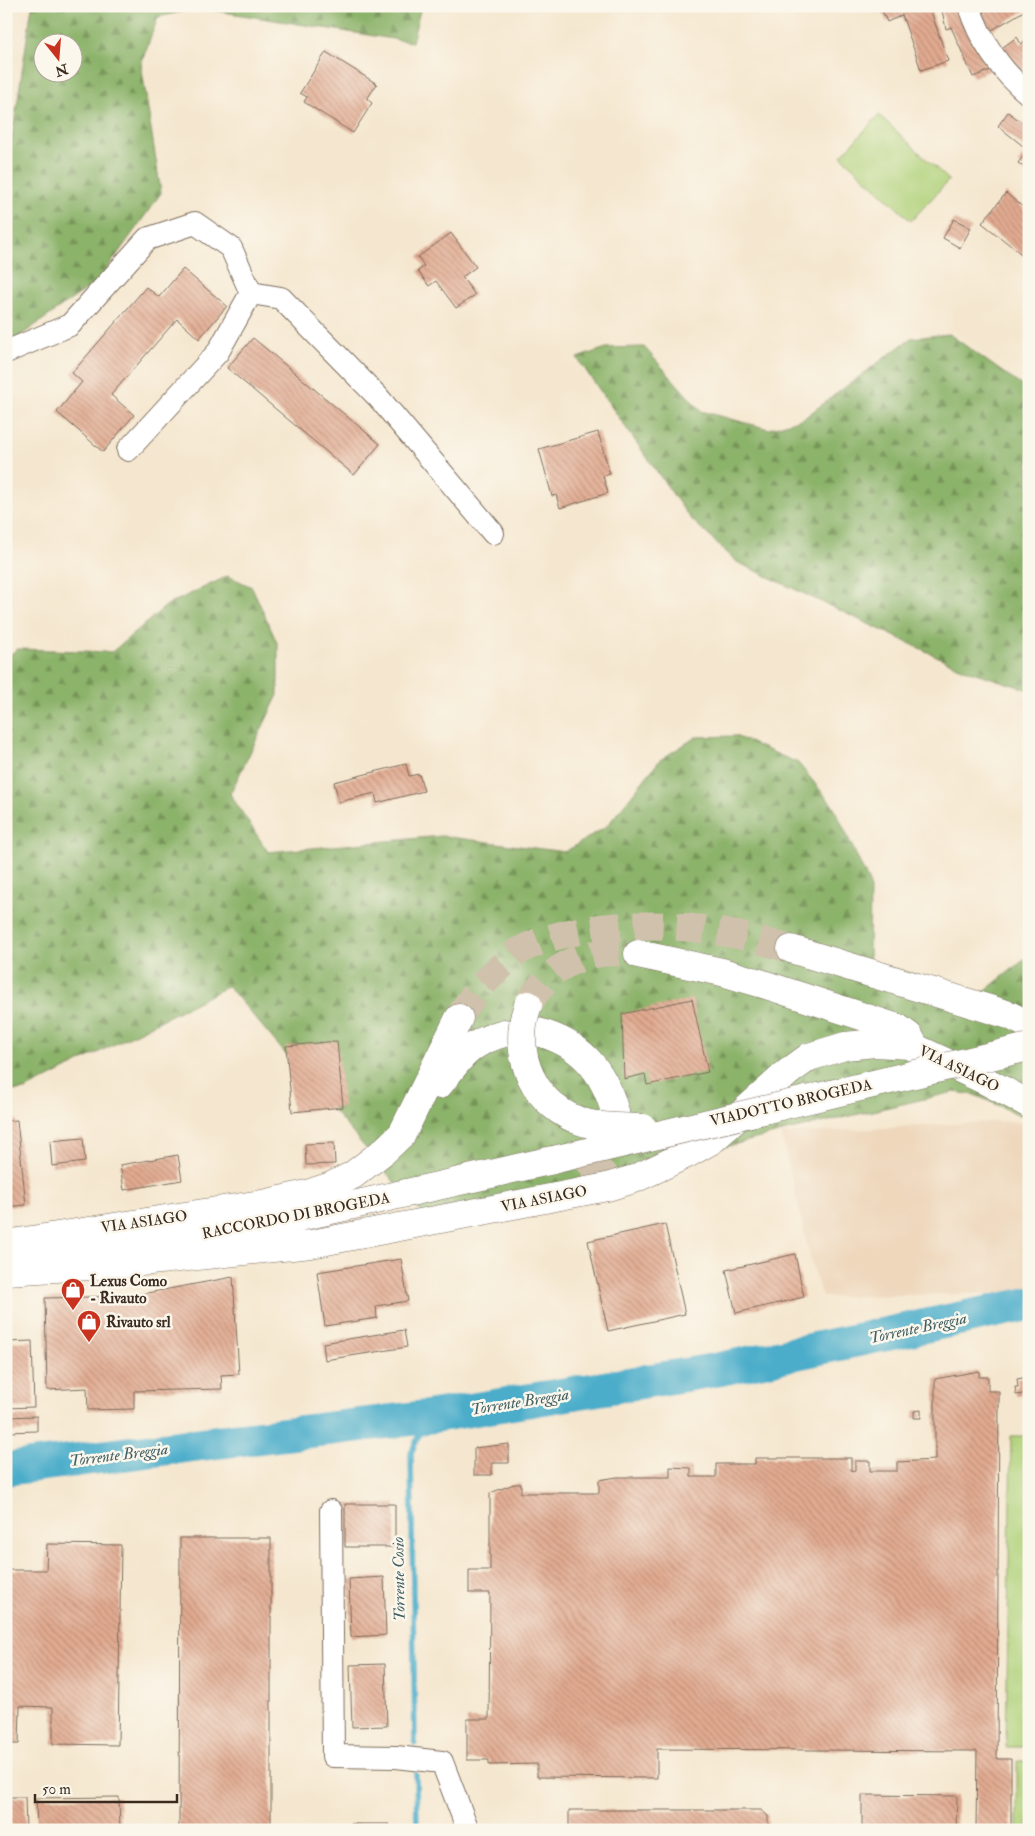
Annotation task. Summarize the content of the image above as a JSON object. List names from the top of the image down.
{
  "streets": {
    "street": ["VIA ASIAGO", "VIADOTTO BROGEDA", "RACCORDO DI BROGEDA"]
  },
  "crossings": [
    ["VIADOTTO BROGEDA", "RACCORDO DI BROGEDA"]
  ],
  "water": ["Torrente Breggia", "Torrente Cosio"],
  "places": {
    "shop": ["Lexus Como - Rivauto", "Rivauto srl"]
  },
  "scale_bar": "50 m",
  "north": "bottom"
}
